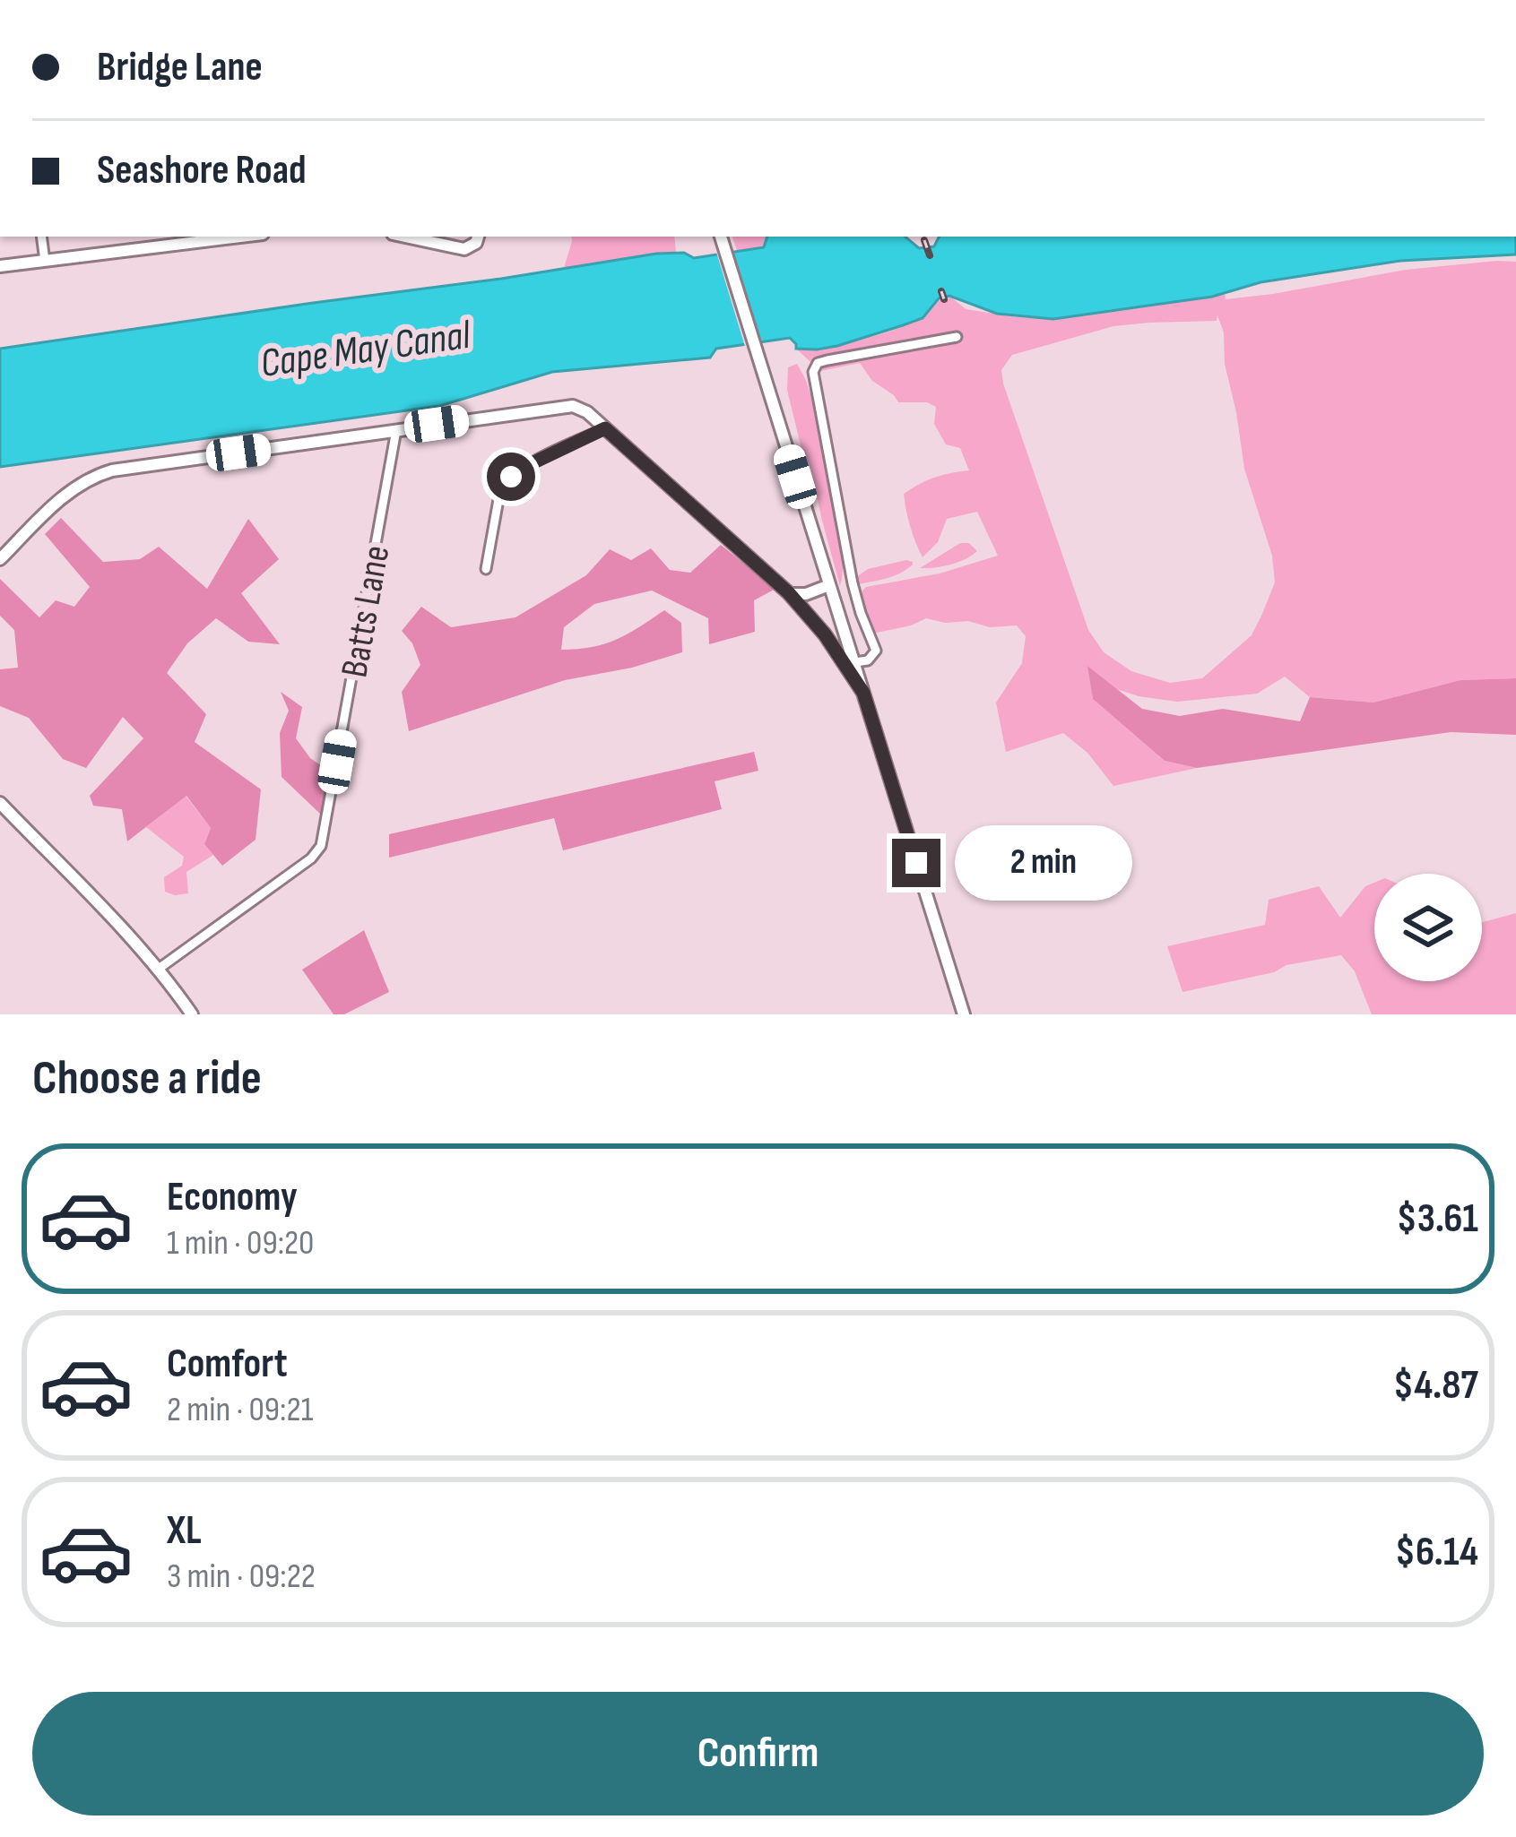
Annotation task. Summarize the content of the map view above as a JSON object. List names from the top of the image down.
{
  "streets": {
    "street": ["Batts Lane"]
  },
  "water": ["Cape May Canal"],
  "page": {
    "banner": ["Bridge Lane", "Seashore Road"],
    "bubble": "2 min",
    "heading": "Choose a ride",
    "list": [
      {
        "name": "Economy",
        "note": "1 min · 09:20",
        "value": "$3.61"
      },
      {
        "name": "Comfort",
        "note": "2 min · 09:21",
        "value": "$4.87"
      },
      {
        "name": "XL",
        "note": "3 min · 09:22",
        "value": "$6.14"
      }
    ],
    "buttons": "Confirm"
  }
}
